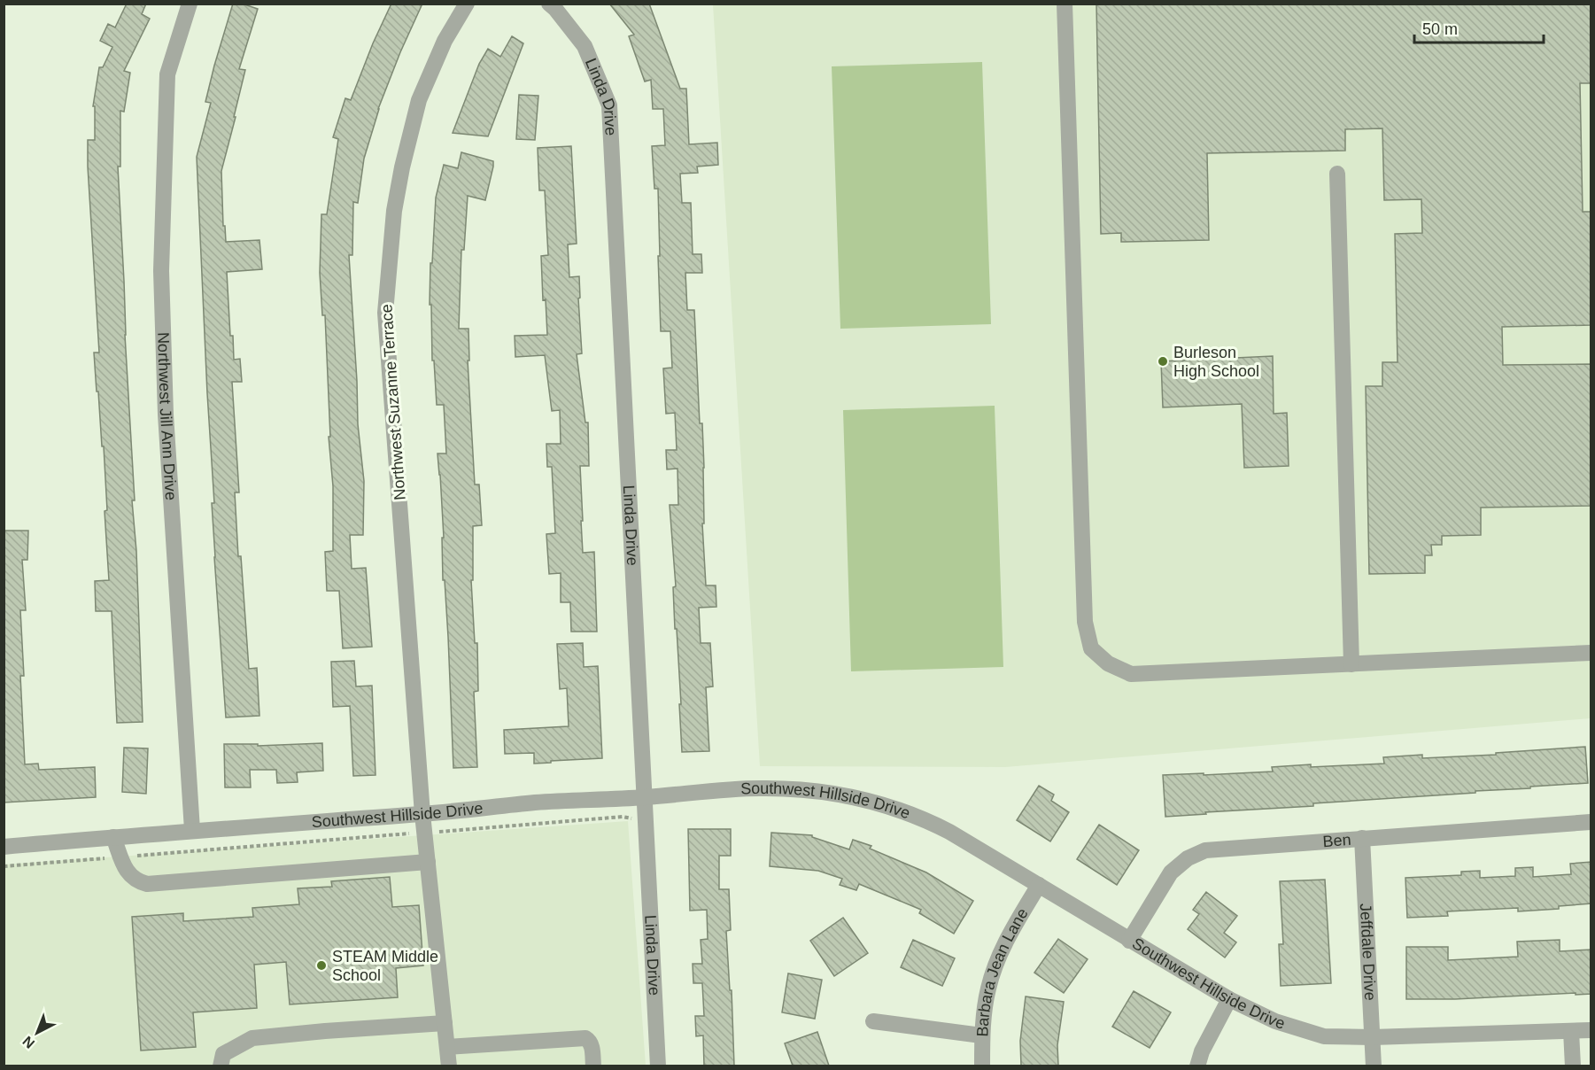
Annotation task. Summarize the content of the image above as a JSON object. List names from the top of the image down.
{
  "streets": {
    "street": [
      "Linda Drive",
      "Northwest Suzanne Terrace",
      "Northwest Jill Ann Drive",
      "Southwest Hillside Drive",
      "Ben",
      "Jeffdale Drive",
      "Barbara Jean Lane"
    ]
  },
  "crossings": [
    ["Linda Drive", "Southwest Hillside Drive"],
    ["Northwest Suzanne Terrace", "Southwest Hillside Drive"],
    ["Northwest Jill Ann Drive", "Southwest Hillside Drive"],
    ["Southwest Hillside Drive", "Ben"],
    ["Southwest Hillside Drive", "Jeffdale Drive"],
    ["Southwest Hillside Drive", "Barbara Jean Lane"],
    ["Ben", "Jeffdale Drive"]
  ],
  "places": ["Burleson High School", "STEAM Middle School"],
  "scale_bar": "50 m",
  "north": "bottom left"
}
